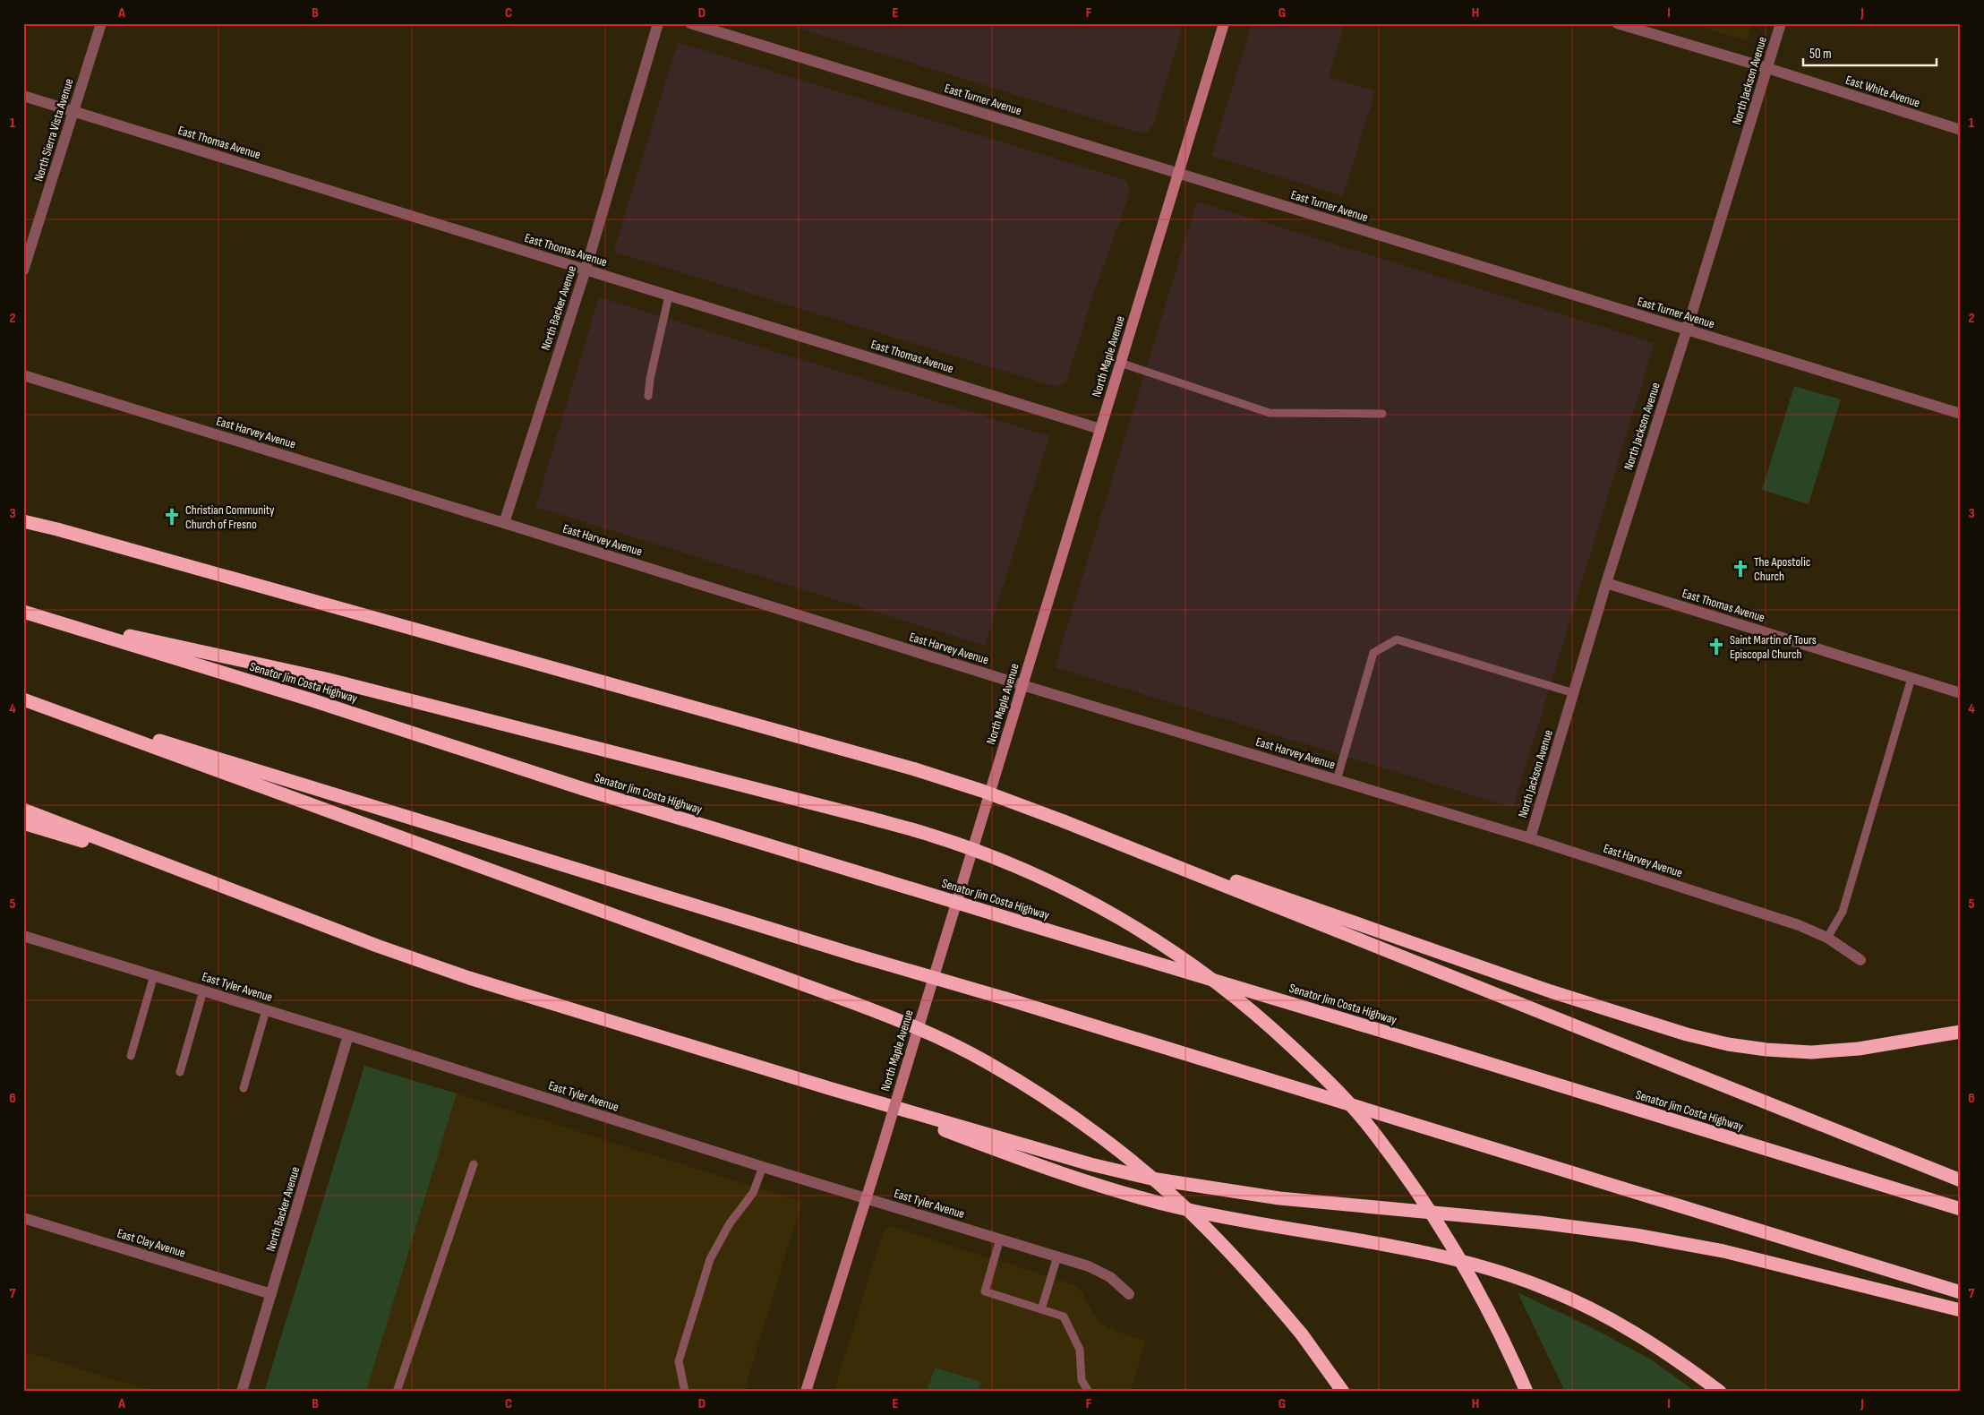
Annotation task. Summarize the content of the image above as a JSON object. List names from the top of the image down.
{
  "streets": {
    "highway": ["Senator Jim Costa Highway"],
    "street": [
      "North Jackson Avenue",
      "East White Avenue",
      "East Turner Avenue",
      "North Sierra Vista Avenue",
      "East Thomas Avenue",
      "North Backer Avenue",
      "North Maple Avenue",
      "East Harvey Avenue",
      "East Tyler Avenue",
      "East Clay Avenue"
    ]
  },
  "crossings": [
    ["North Jackson Avenue", "East White Avenue"],
    ["North Jackson Avenue", "East Turner Avenue"],
    ["North Jackson Avenue", "East Thomas Avenue"],
    ["North Jackson Avenue", "East Harvey Avenue"],
    ["East Turner Avenue", "North Maple Avenue"],
    ["North Sierra Vista Avenue", "East Thomas Avenue"],
    ["East Thomas Avenue", "North Backer Avenue"],
    ["East Thomas Avenue", "North Maple Avenue"],
    ["North Backer Avenue", "East Harvey Avenue"],
    ["North Backer Avenue", "East Tyler Avenue"],
    ["North Backer Avenue", "East Clay Avenue"],
    ["North Maple Avenue", "East Harvey Avenue"],
    ["North Maple Avenue", "East Tyler Avenue"]
  ],
  "places": {
    "church": ["Christian Community Church of Fresno", "The Apostolic Church", "Saint Martin of Tours Episcopal Church"]
  },
  "scale_bar": "50 m",
  "grid": {
    "columns": [
      "A",
      "B",
      "C",
      "D",
      "E",
      "F",
      "G",
      "H",
      "I",
      "J"
    ],
    "rows": [
      "1",
      "2",
      "3",
      "4",
      "5",
      "6",
      "7"
    ]
  }
}
